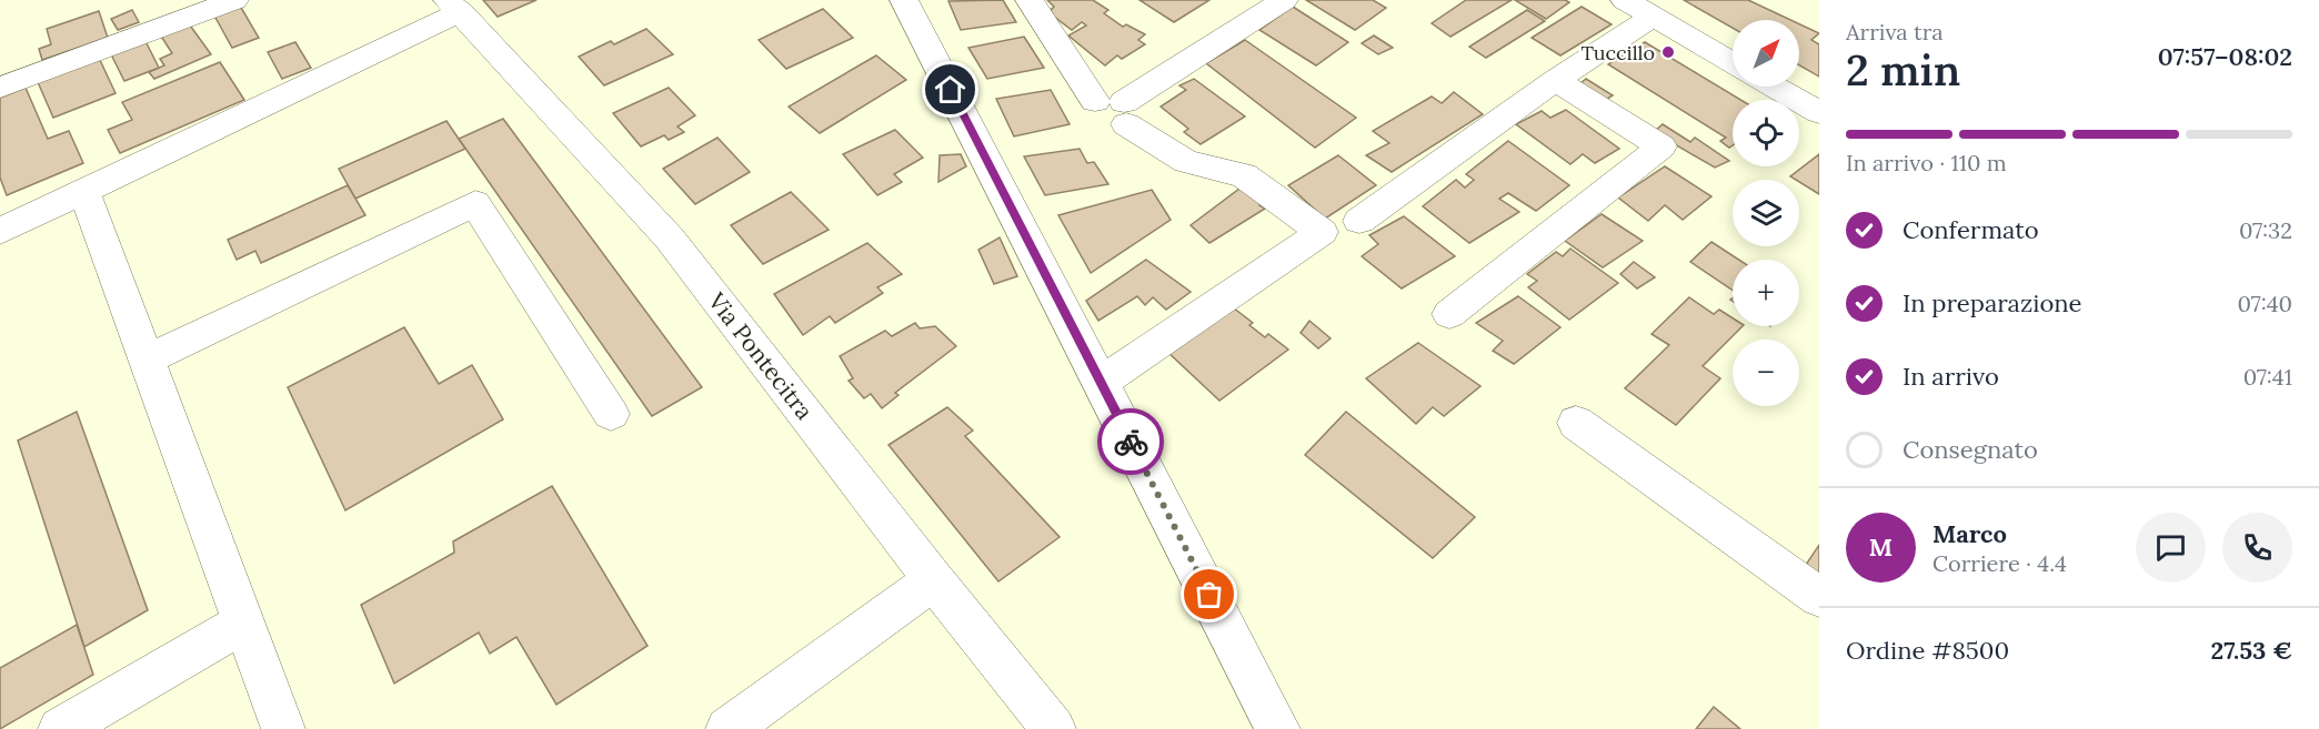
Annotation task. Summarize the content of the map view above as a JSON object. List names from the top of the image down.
{
  "streets": {
    "street": ["Via Pontecitra"]
  },
  "places": ["Tuccillo"],
  "north": "top right",
  "page": {
    "heading": ["2 min", "Arriva tra", "07:57–08:02"],
    "panel": [
      "Marco",
      "Corriere · 4.4",
      "Ordine #8500",
      "27.53 €"
    ],
    "map_buttons": ["+", "−"],
    "bar": "In arrivo · 110 m",
    "list": [
      ["Confermato", "07:32"],
      ["In preparazione", "07:40"],
      ["In arrivo", "07:41"],
      "Consegnato"
    ],
    "round": "M"
  }
}
